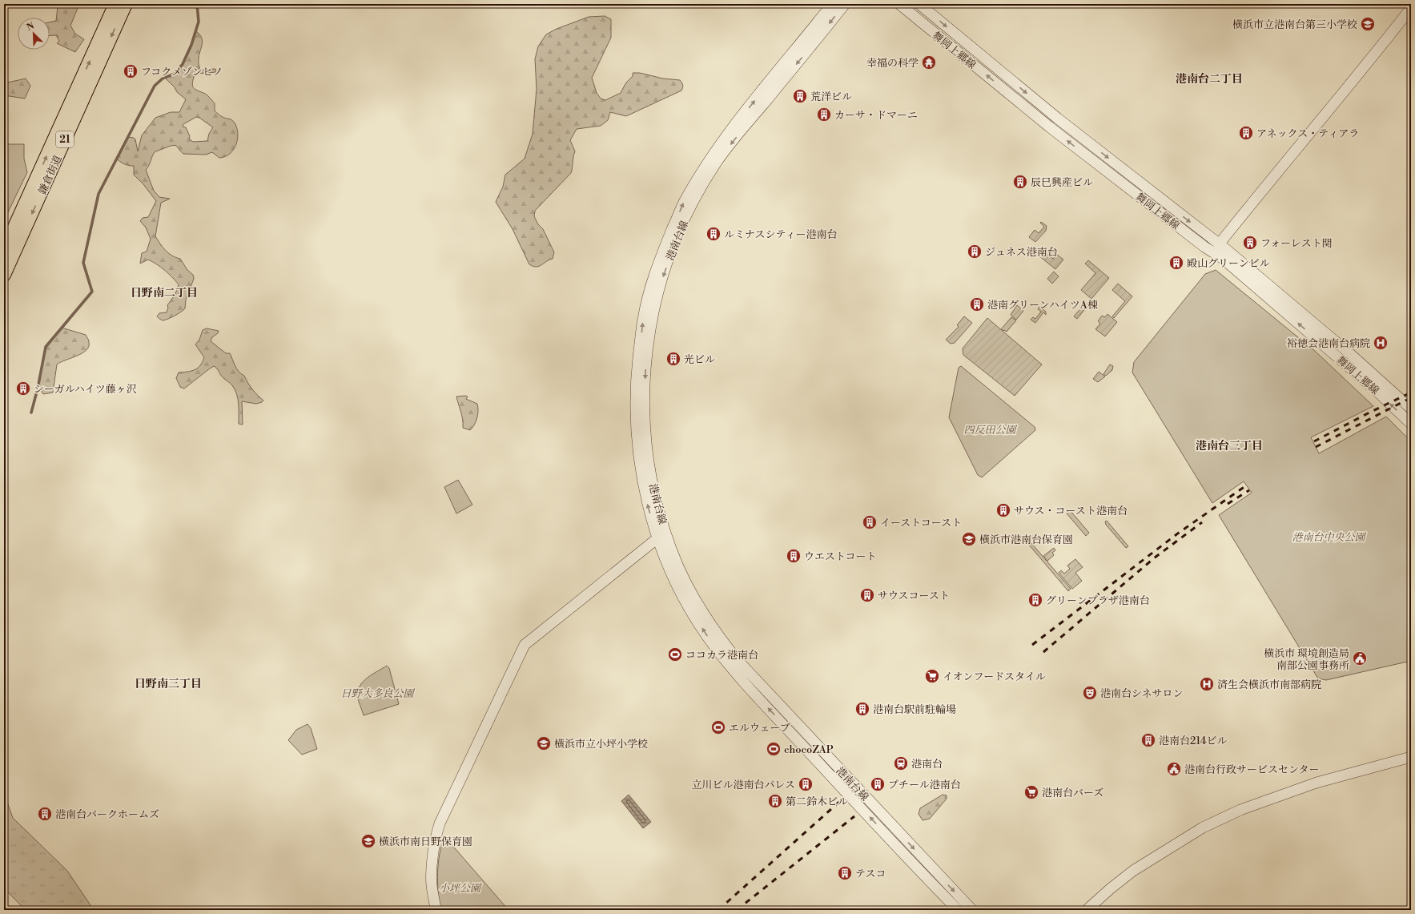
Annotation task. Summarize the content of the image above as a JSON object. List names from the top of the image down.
{
  "streets": {
    "main road": ["21", "鎌倉街道"],
    "street": ["舞岡上郷線", "港南台線"]
  },
  "districts": [
    "港南台二丁目",
    "日野南二丁目",
    "港南台三丁目",
    "日野南三丁目"
  ],
  "parks": [
    "四反田公園",
    "港南台中央公園",
    "日野大多良公園",
    "小坪公園"
  ],
  "places": {
    "school or university": [
      "横浜市立港南台第三小学校",
      "横浜市港南台保育園",
      "横浜市立小坪小学校",
      "横浜市南日野保育園"
    ],
    "temple": ["幸福の科学"],
    "building": [
      "フコクメゾンヒノ",
      "荒洋ビル",
      "カーサ・ドマーニ",
      "アネックス・ティアラ",
      "辰巳興産ビル",
      "ルミナスシティー港南台",
      "フォーレスト関",
      "ジュネス港南台",
      "殿山グリーンビル",
      "港南グリーンハイツA棟",
      "光ビル",
      "シーガルハイツ藤ヶ沢",
      "サウス・コースト港南台",
      "イーストコースト",
      "ウエストコート",
      "サウスコースト",
      "グリーンプラザ港南台",
      "港南台駅前駐輪場",
      "港南台214ビル",
      "立川ビル港南台パレス",
      "プチール港南台",
      "第二鈴木ビル",
      "港南台パークホームズ",
      "テスコ"
    ],
    "hospital": ["裕徳会港南台病院", "済生会横浜市南部病院"],
    "sports": ["ココカラ港南台", "エルウェーブ", "chocoZAP"],
    "public building": ["横浜市 環境創造局 南部公園事務所", "港南台行政サービスセンター"],
    "supermarket": ["イオンフードスタイル", "港南台バーズ"],
    "theatre": ["港南台シネサロン"],
    "station": ["港南台"]
  },
  "north": "top left"
}
